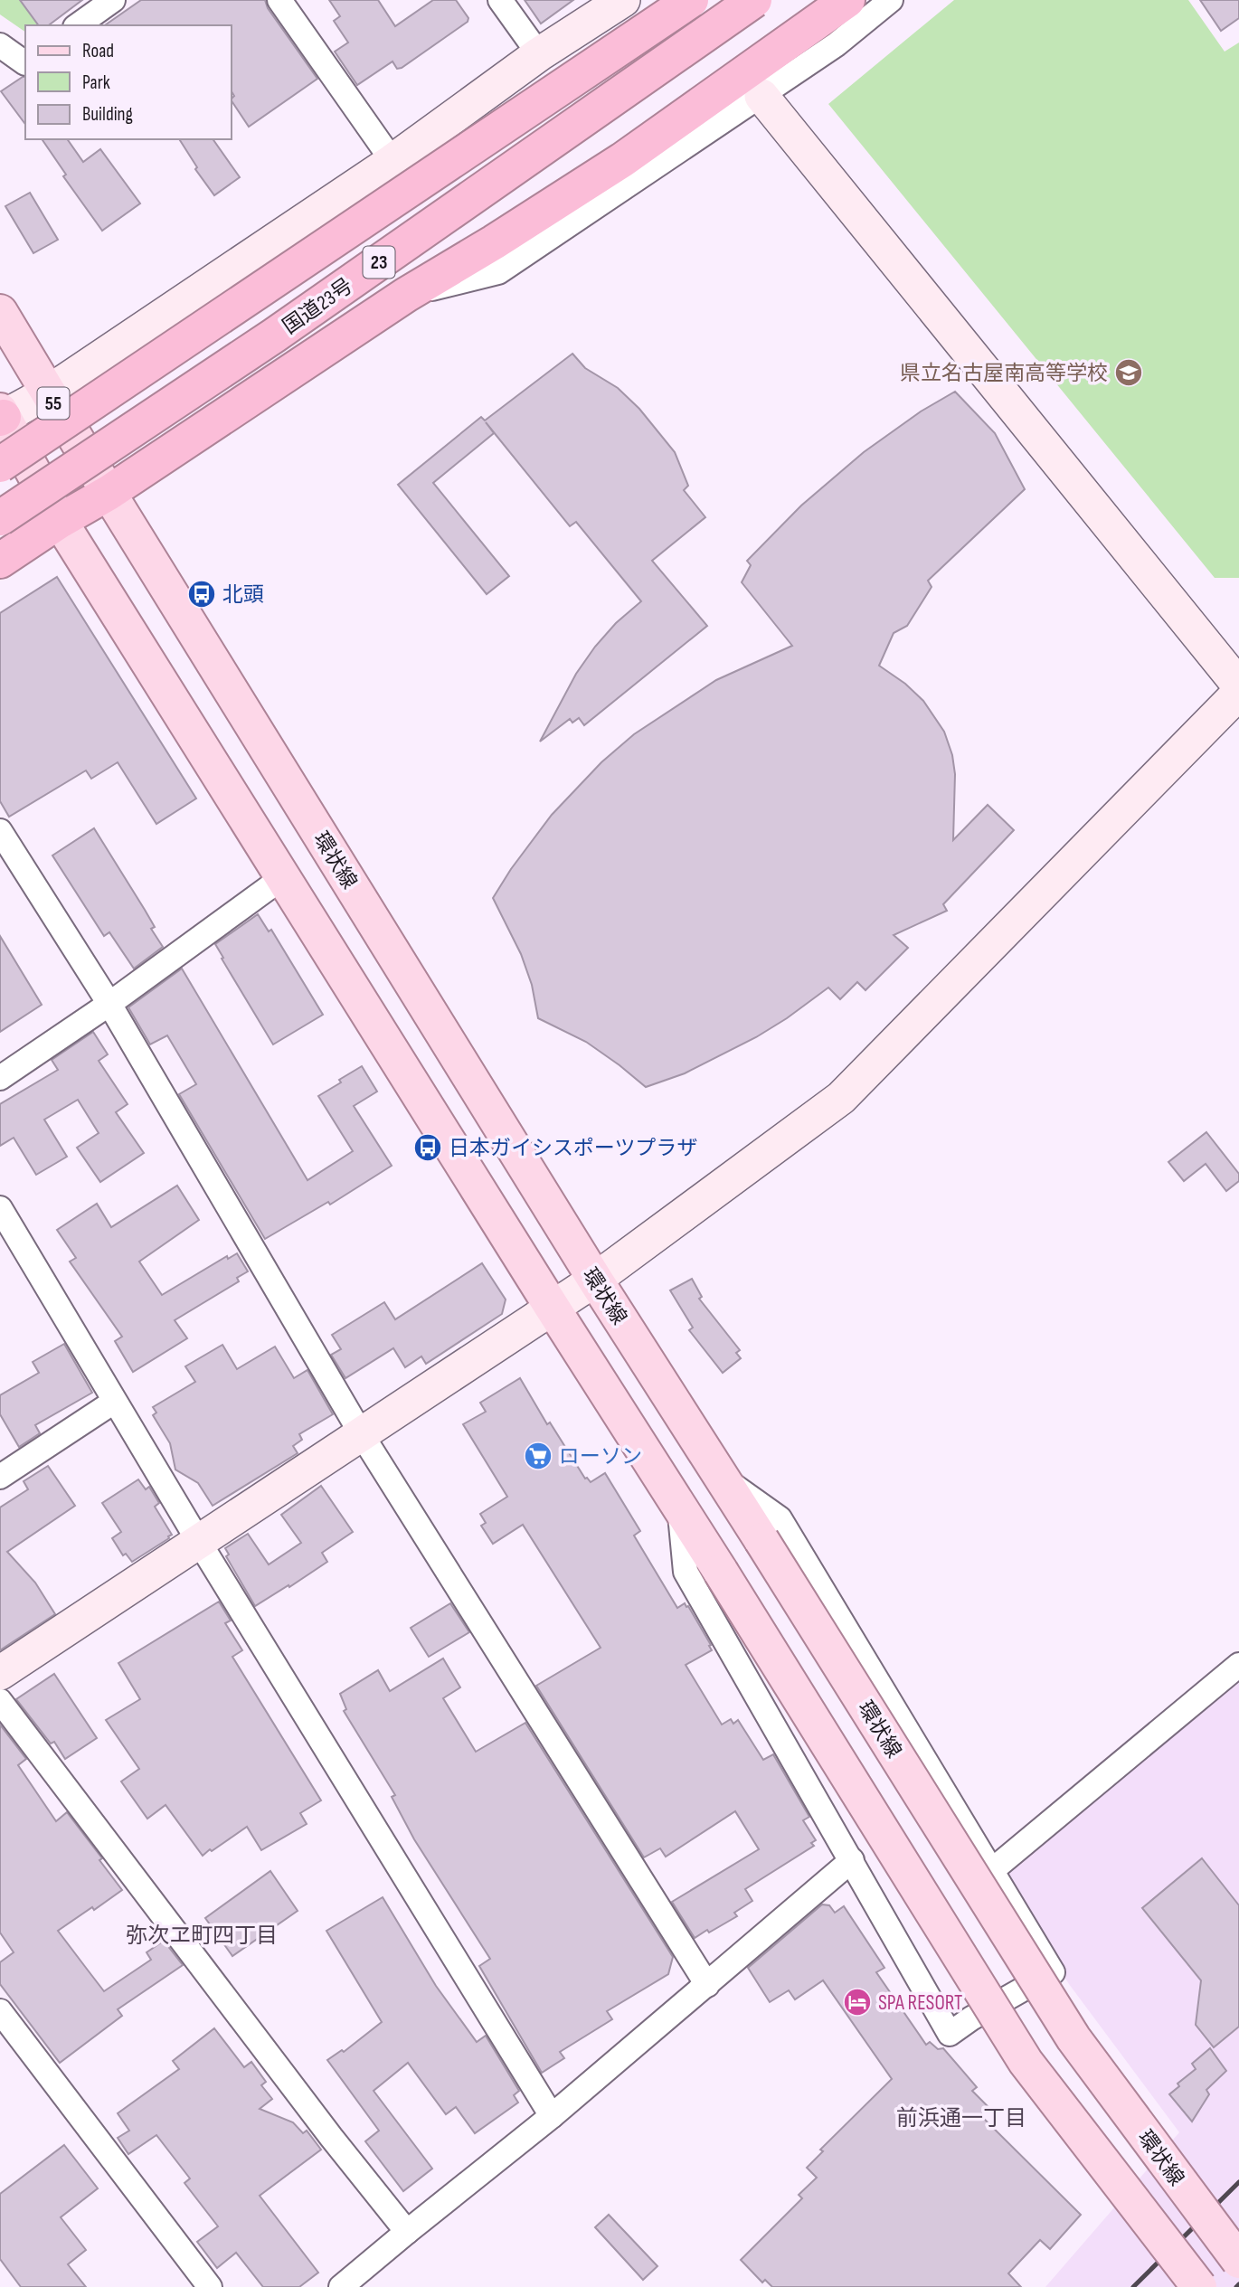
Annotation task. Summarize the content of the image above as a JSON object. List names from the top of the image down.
{
  "streets": {
    "highway": ["23", "国道23号"],
    "main road": ["55", "環状線"]
  },
  "districts": ["弥次ヱ町四丁目", "前浜通一丁目"],
  "places": {
    "school or university": ["県立名古屋南高等学校"],
    "bus stop": ["北頭", "日本ガイシスポーツプラザ"],
    "supermarket": ["ローソン"],
    "hotel": ["SPA RESORT"]
  },
  "legend": ["Road", "Park", "Building"]
}
